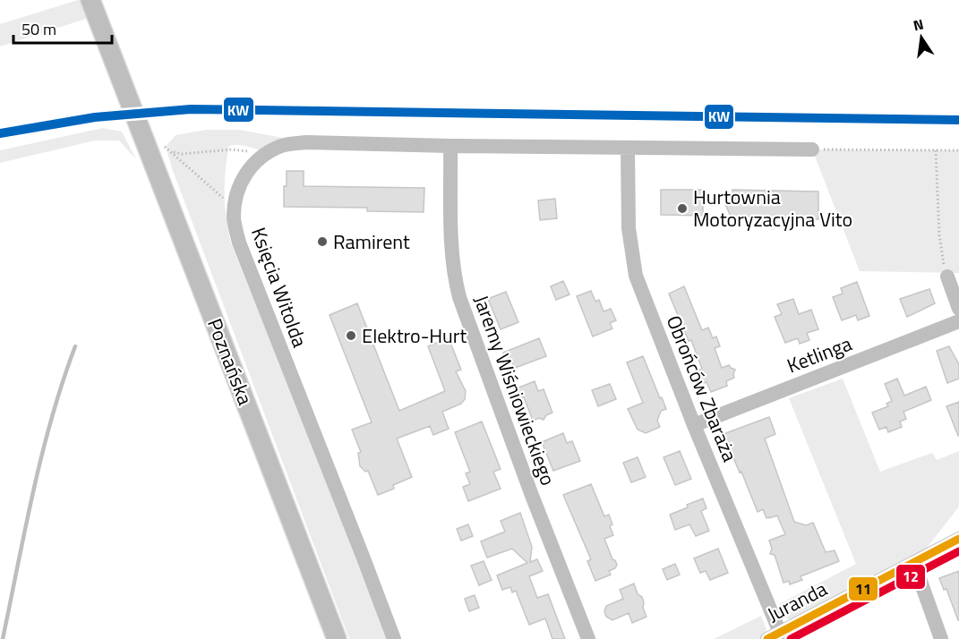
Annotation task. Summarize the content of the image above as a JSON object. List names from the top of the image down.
{
  "streets": {
    "main road": ["Poznańska"],
    "street": [
      "Księcia Witolda",
      "Ketlinga",
      "Obrońców Zbaraża",
      "Jaremy Wiśniowieckiego",
      "Juranda"
    ]
  },
  "crossings": [
    ["Księcia Witolda", "Obrońców Zbaraża"],
    ["Księcia Witolda", "Jaremy Wiśniowieckiego"],
    ["Ketlinga", "Obrońców Zbaraża"],
    ["Obrońców Zbaraża", "Juranda"]
  ],
  "places": ["Hurtownia Motoryzacyjna Vito", "Ramirent", "Elektro-Hurt"],
  "lines": ["transit line KW", "transit line 11", "transit line 12"],
  "scale_bar": "50 m",
  "north": "top"
}
